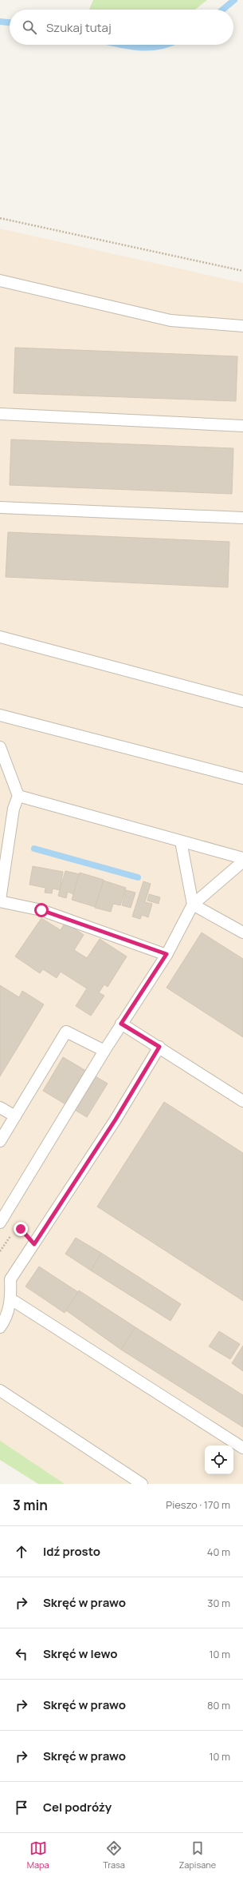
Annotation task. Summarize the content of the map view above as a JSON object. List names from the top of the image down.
{
  "page": {
    "search": "Szukaj tutaj",
    "heading": ["3 min", "Pieszo · 170 m"],
    "list": [
      ["Idź prosto", "40 m"],
      ["Skręć w prawo", "30 m"],
      ["Skręć w lewo", "10 m"],
      ["Skręć w prawo", "80 m"],
      ["Skręć w prawo", "10 m"],
      "Cel podróży"
    ],
    "nav": ["Mapa", "Trasa", "Zapisane"]
  }
}
